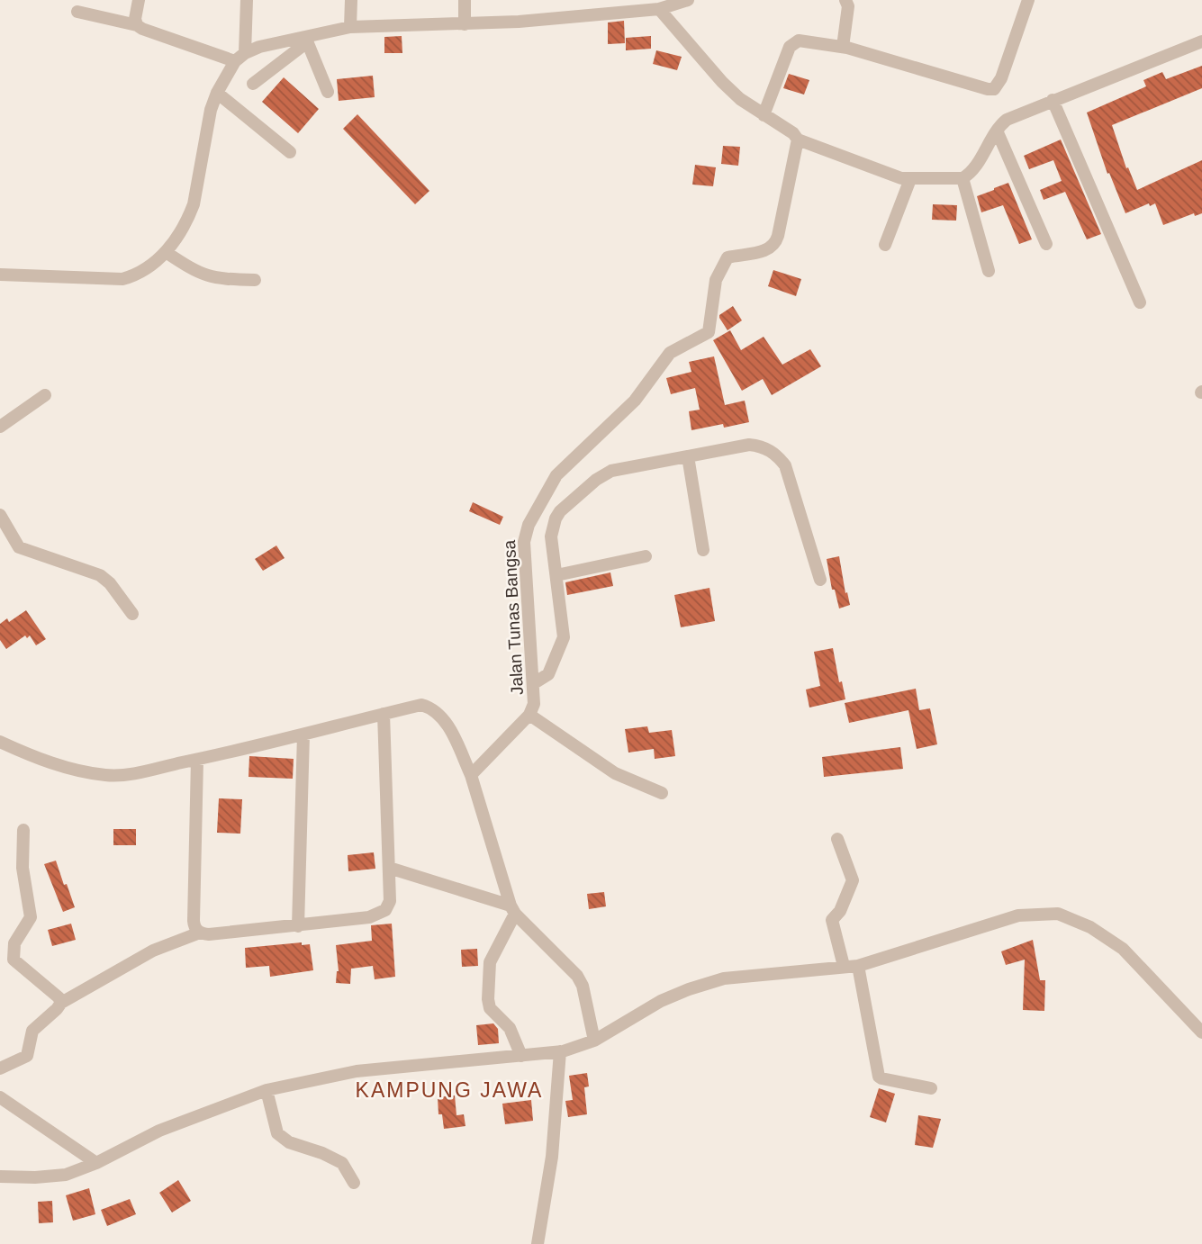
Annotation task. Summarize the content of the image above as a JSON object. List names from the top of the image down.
{
  "streets": {
    "street": ["Jalan Tunas Bangsa"]
  },
  "districts": ["KAMPUNG JAWA"]
}
